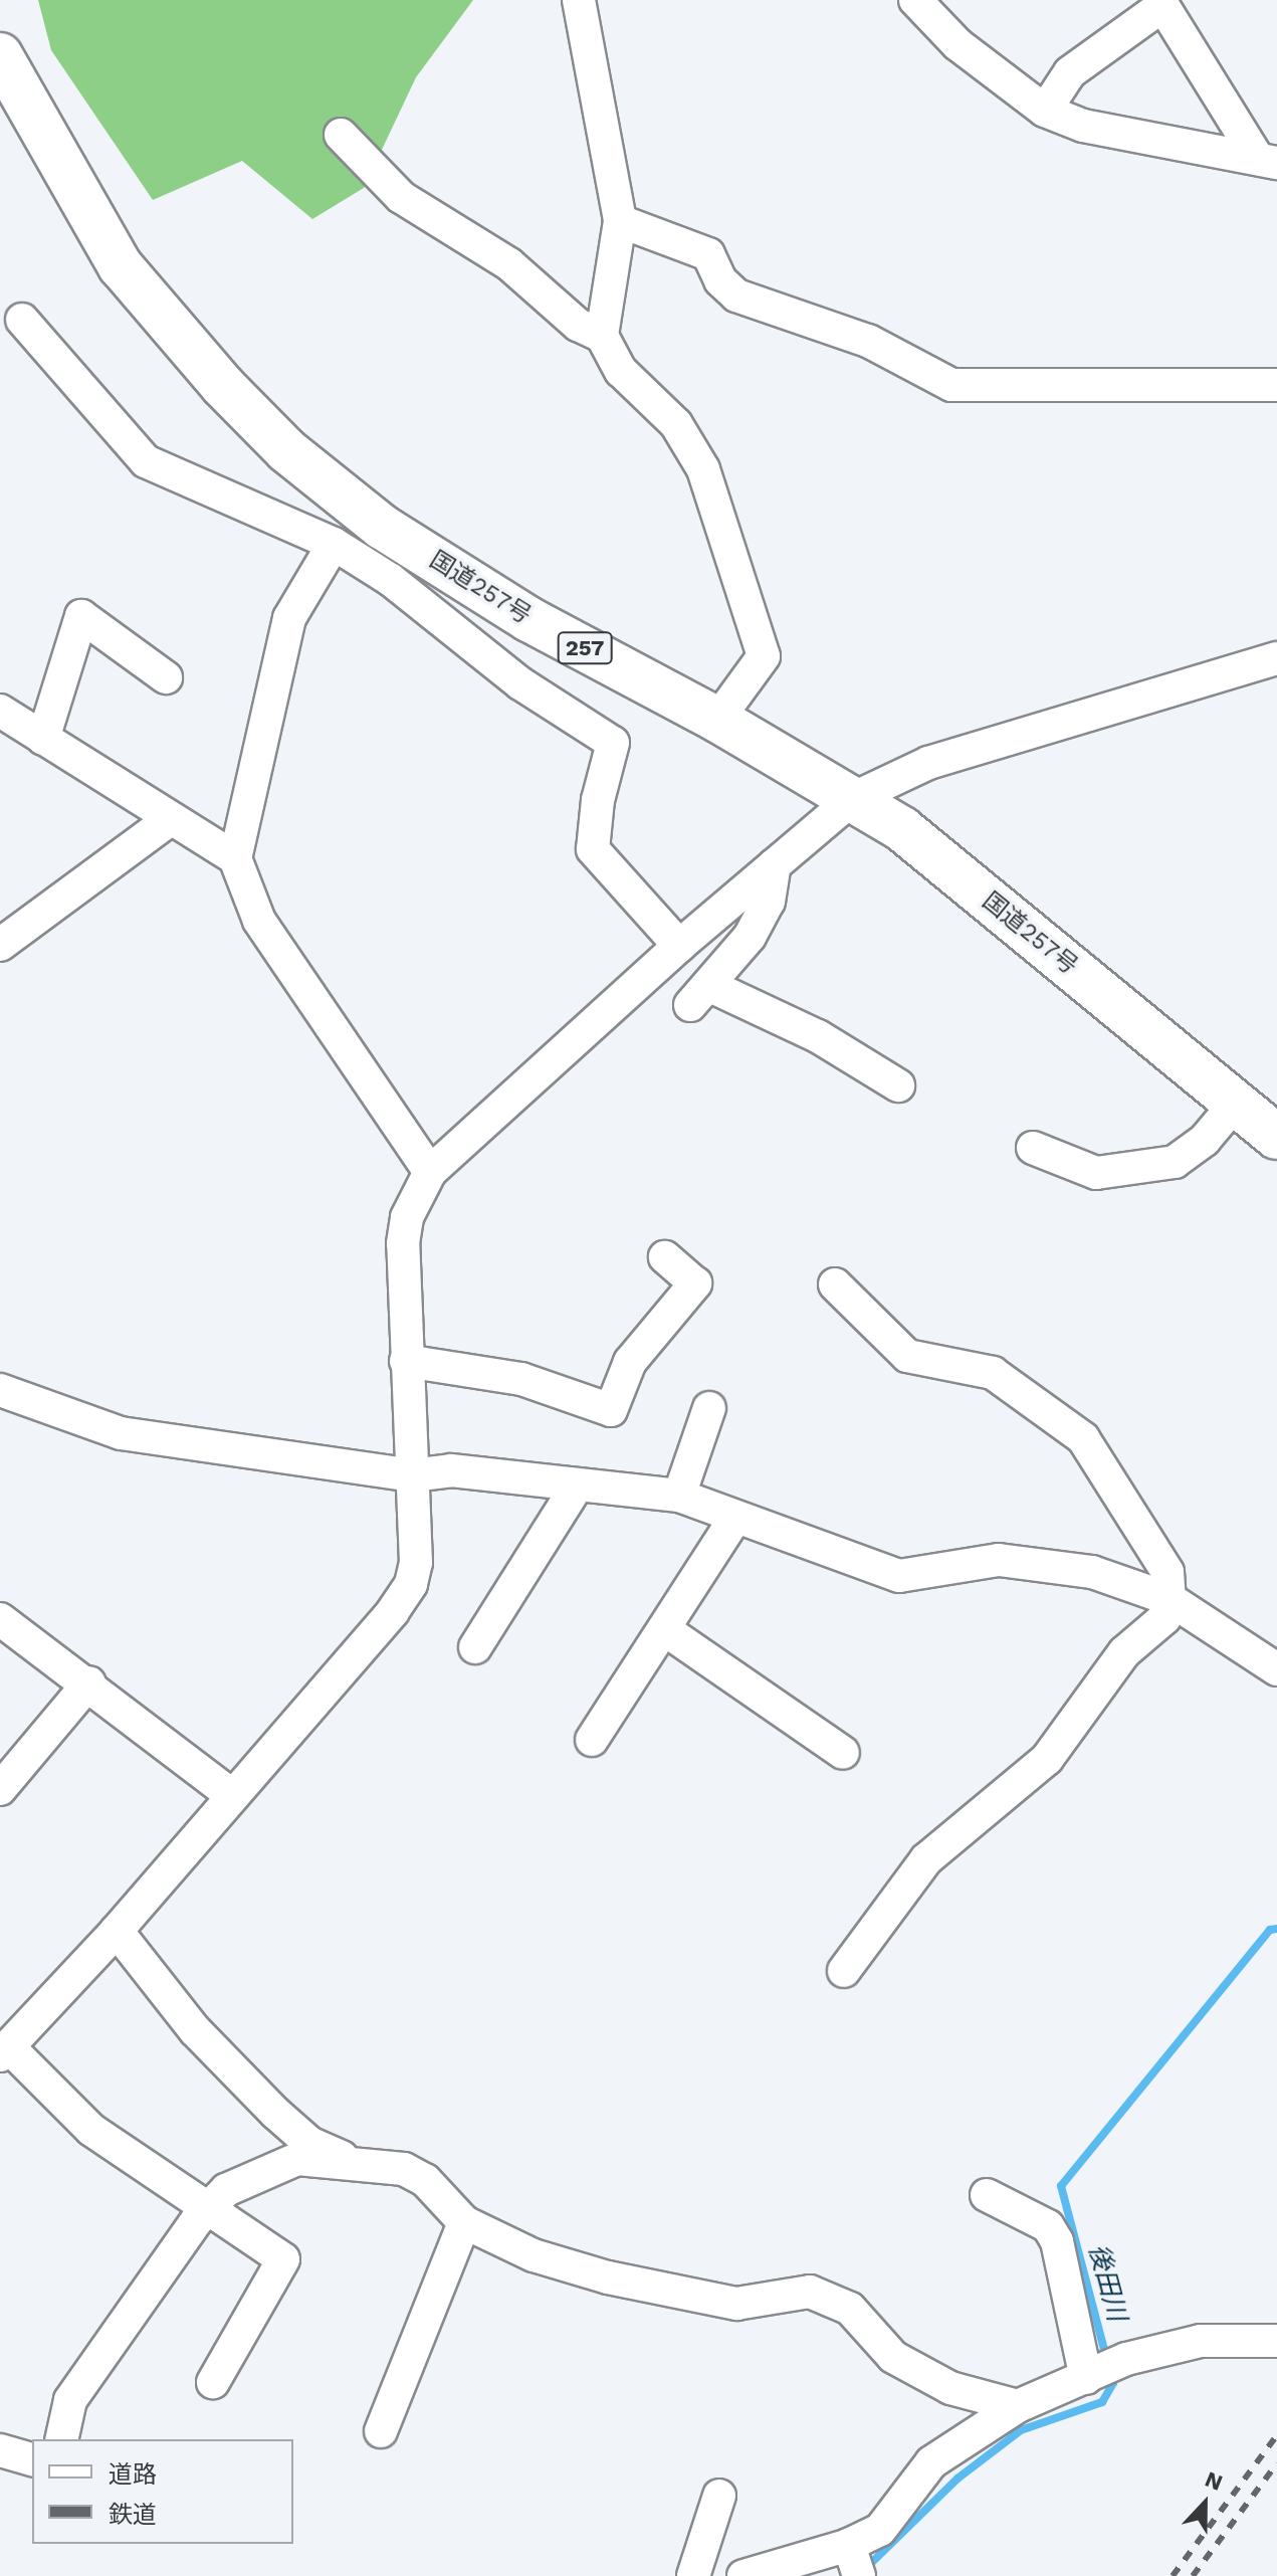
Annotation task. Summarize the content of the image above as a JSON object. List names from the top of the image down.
{
  "streets": {
    "highway": ["国道257号", "257"]
  },
  "water": ["後田川"],
  "legend": ["道路", "鉄道"],
  "north": "top"
}
